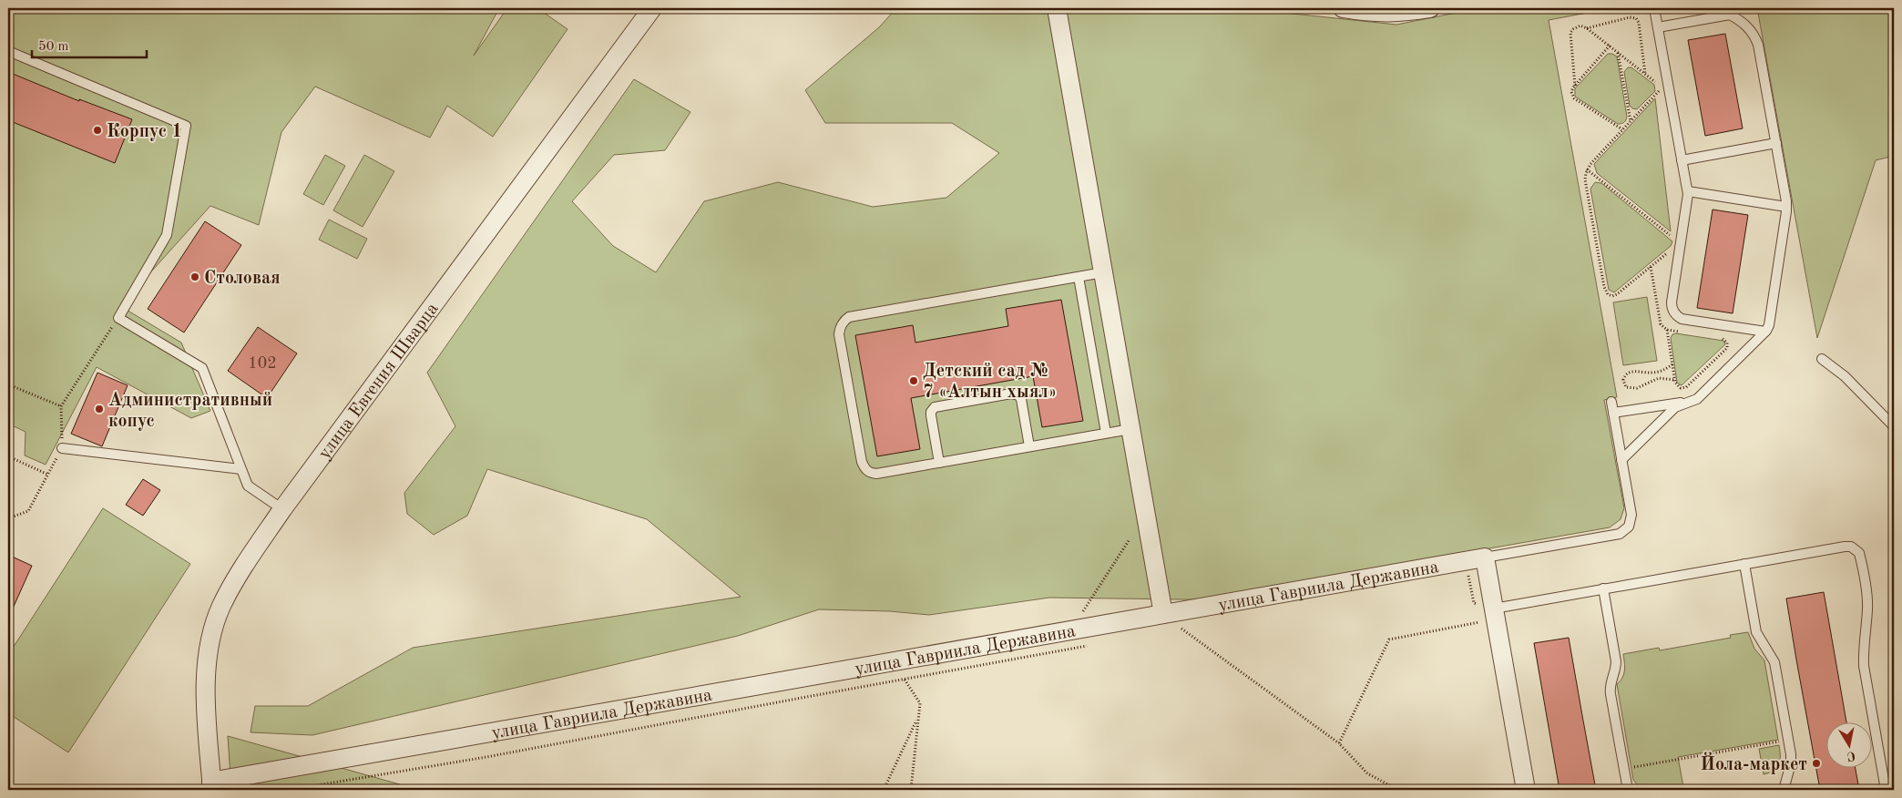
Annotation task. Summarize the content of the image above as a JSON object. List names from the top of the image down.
{
  "streets": {
    "street": ["улица Евгения Шварца", "улица Гавриила Державина"]
  },
  "crossings": [
    ["улица Евгения Шварца", "улица Гавриила Державина"]
  ],
  "places": [
    "Корпус 1",
    "Столовая",
    "Детский сад № 7 «Алтын хыял»",
    "Административный копус",
    "Йола-маркет"
  ],
  "house_numbers": ["102"],
  "scale_bar": "50 m",
  "north": "bottom"
}
